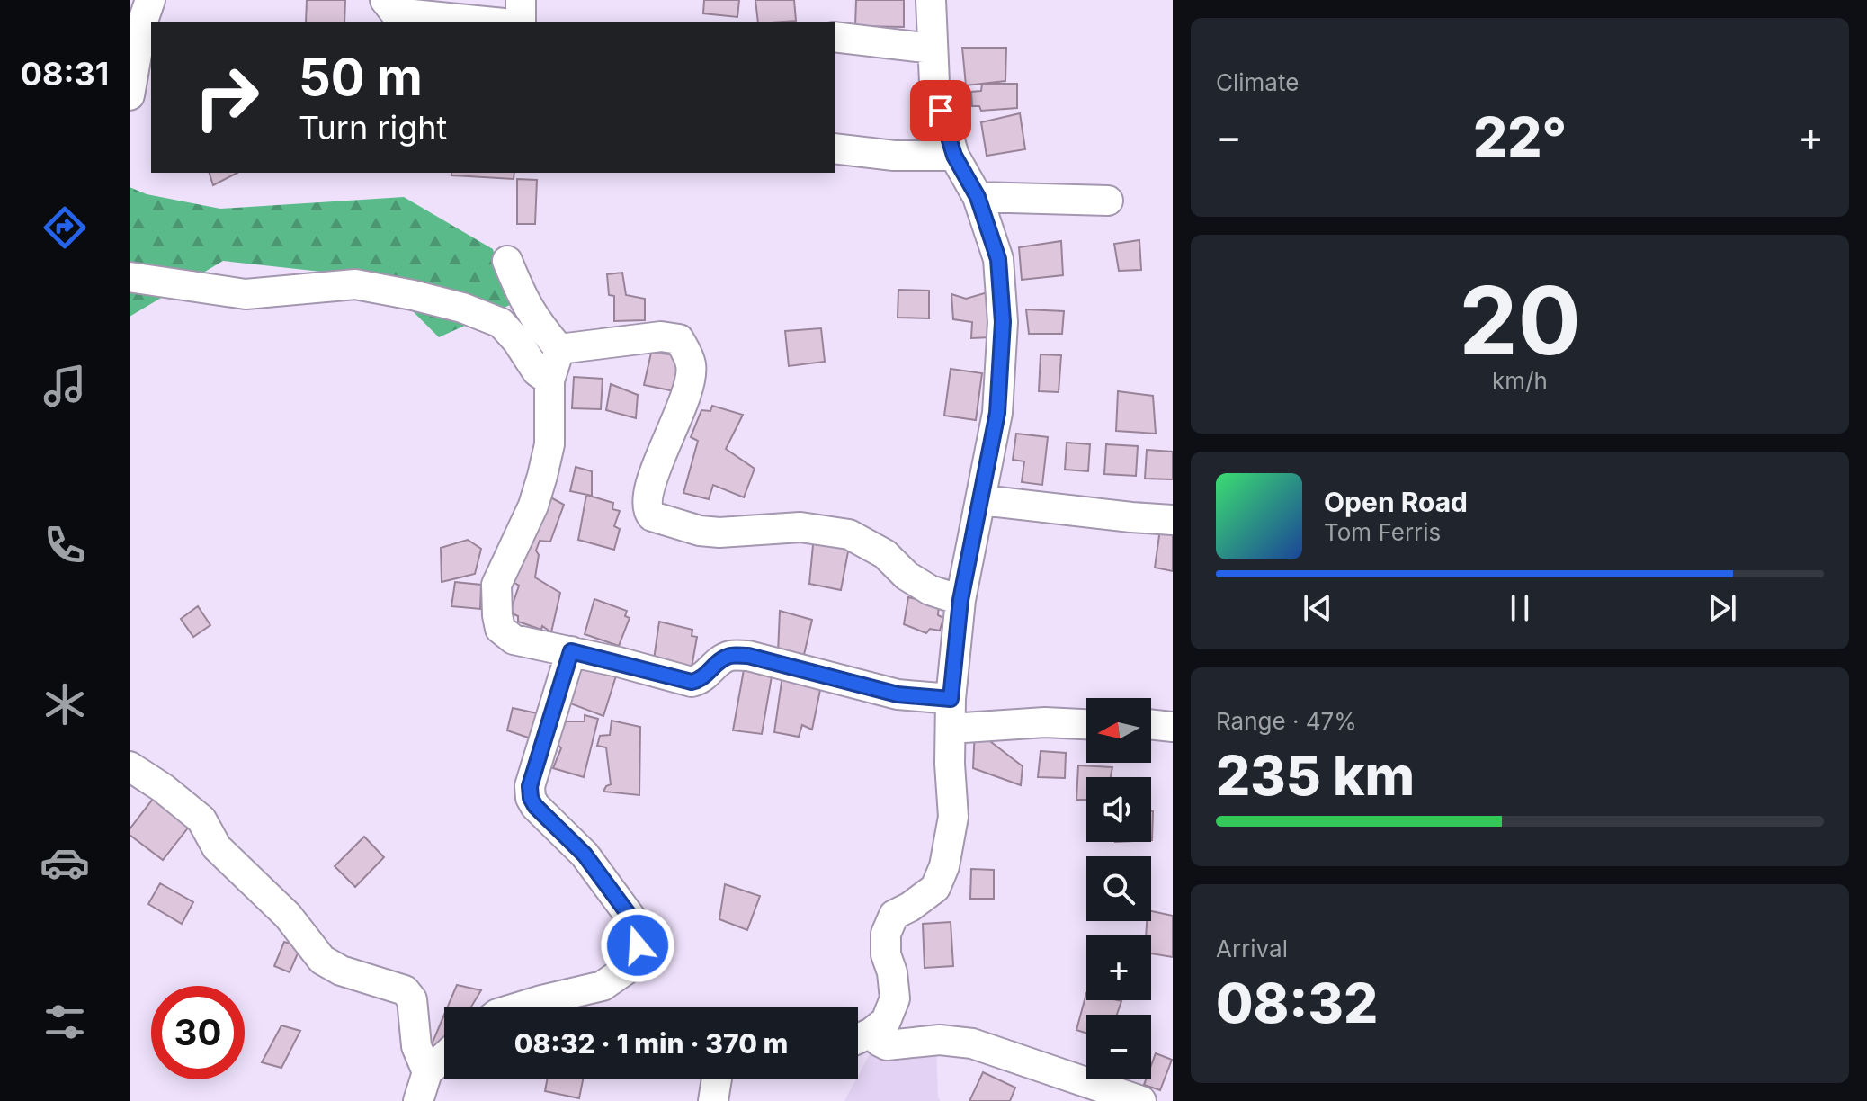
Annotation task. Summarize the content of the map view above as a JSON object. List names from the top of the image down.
{
  "north": "left",
  "page": {
    "tabs": "08:31",
    "tile": [
      "Climate",
      ["20", "km/h"],
      ["Range · 47%", "235 km"],
      ["Arrival", "08:32"]
    ],
    "turn": ["50 m", "Turn right"],
    "heat": ["−", "22°", "+"],
    "song": ["Open Road", "Tom Ferris"],
    "map_buttons": ["+", "−"],
    "limit": "30",
    "trip": "08:32 · 1 min · 370 m"
  }
}
